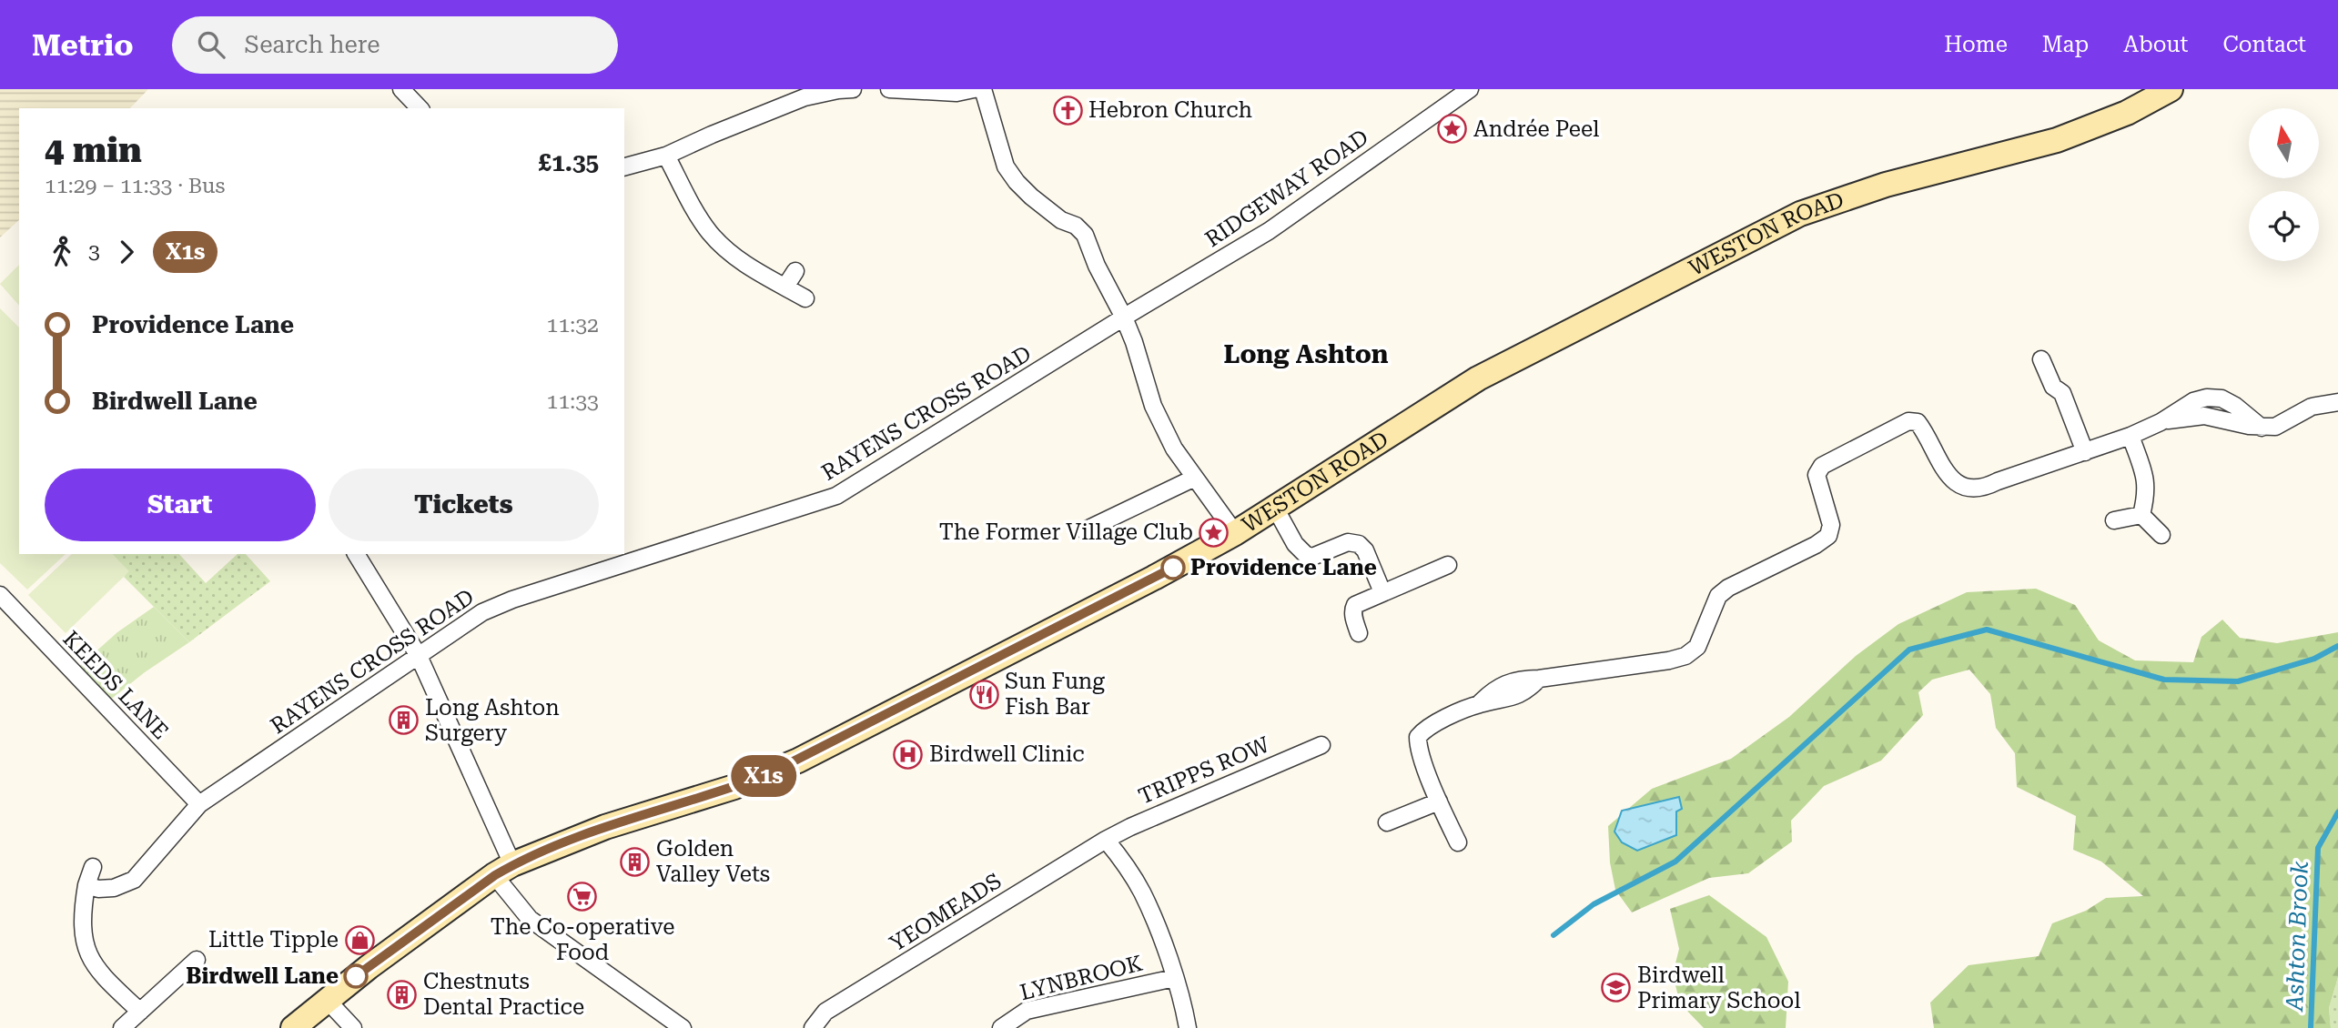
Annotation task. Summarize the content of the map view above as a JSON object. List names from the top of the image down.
{
  "streets": {
    "street": [
      "RIDGEWAY ROAD",
      "WESTON ROAD",
      "RAYENS CROSS ROAD",
      "KEEDS LANE",
      "TRIPPS ROW",
      "YEOMEADS",
      "LYNBROOK"
    ]
  },
  "crossings": [
    ["RIDGEWAY ROAD", "RAYENS CROSS ROAD"],
    ["RAYENS CROSS ROAD", "KEEDS LANE"],
    ["TRIPPS ROW", "YEOMEADS"],
    ["TRIPPS ROW", "LYNBROOK"],
    ["YEOMEADS", "LYNBROOK"]
  ],
  "districts": ["Long Ashton"],
  "water": ["Ashton Brook"],
  "places": {
    "church": ["Hebron Church"],
    "place": ["Andrée Peel", "The Former Village Club"],
    "other": ["Providence Lane", "Birdwell Lane"],
    "restaurant": ["Sun Fung Fish Bar"],
    "building": ["Long Ashton Surgery", "Golden Valley Vets", "Chestnuts Dental Practice"],
    "hospital": ["Birdwell Clinic"],
    "supermarket": ["The Co-operative Food"],
    "shop": ["Little Tipple"],
    "school or university": ["Birdwell Primary School"]
  },
  "lines": ["bus line X1s"],
  "north": "top",
  "page": {
    "header": "Metrio",
    "search": "Search here",
    "nav": [
      "Home",
      "Map",
      "About",
      "Contact"
    ],
    "on_map": "X1s",
    "heading": ["4 min", "11:29 – 11:33 · Bus", "£1.35"],
    "legs": ["3", "X1s"],
    "list": [
      {
        "name": "Providence Lane",
        "value": "11:32"
      },
      {
        "name": "Birdwell Lane",
        "value": "11:33"
      }
    ],
    "buttons": ["Start", "Tickets"]
  }
}
